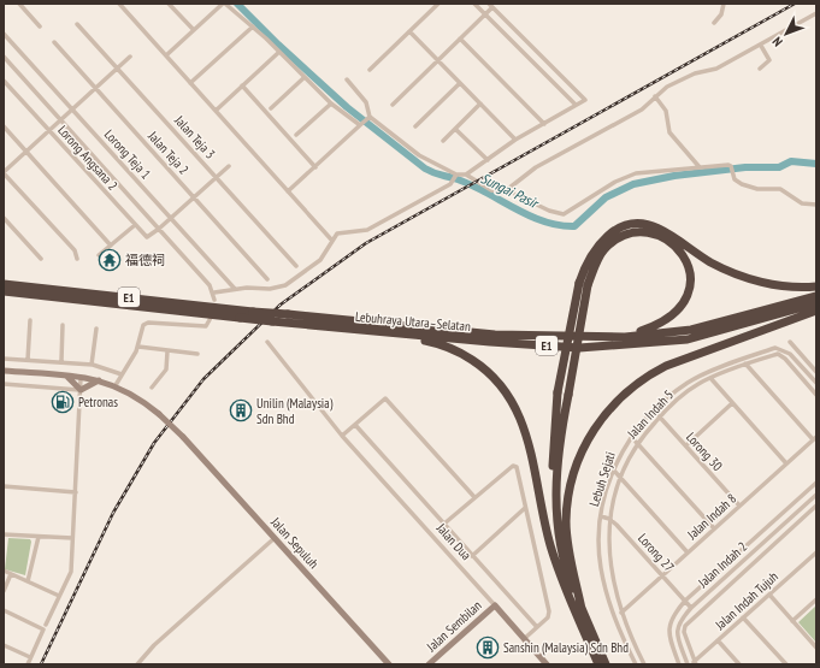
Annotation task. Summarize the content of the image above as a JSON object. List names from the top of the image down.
{
  "streets": {
    "highway": ["E1", "Lebuhraya Utara–Selatan"],
    "main road": ["Jalan Dua", "Jalan Sepuluh", "Jalan Sembilan"],
    "street": [
      "Jalan Teja 3",
      "Jalan Teja 2",
      "Lorong Teja 1",
      "Lorong Angsana 2",
      "Jalan Indah 5",
      "Lorong 30",
      "Lebuh Sejati",
      "Jalan Indah 8",
      "Lorong 27",
      "Jalan Indah 2",
      "Jalan Indah Tujuh"
    ]
  },
  "crossings": [
    ["Jalan Indah 5", "Lorong 30"],
    ["Jalan Indah 5", "Jalan Indah 8"],
    ["Jalan Indah 5", "Lorong 27"],
    ["Lorong 30", "Lebuh Sejati"],
    ["Lorong 30", "Jalan Indah 8"],
    ["Jalan Indah 8", "Lorong 27"],
    ["Jalan Dua", "Jalan Sembilan"],
    ["Lorong 27", "Jalan Indah 2"],
    ["Jalan Indah 2", "Jalan Indah Tujuh"]
  ],
  "water": ["Sungai Pasir"],
  "places": {
    "temple": ["福德祠"],
    "fuel station": ["Petronas"],
    "building": ["Unilin (Malaysia) Sdn Bhd", "Sanshin (Malaysia) Sdn Bhd"]
  },
  "north": "bottom left"
}
